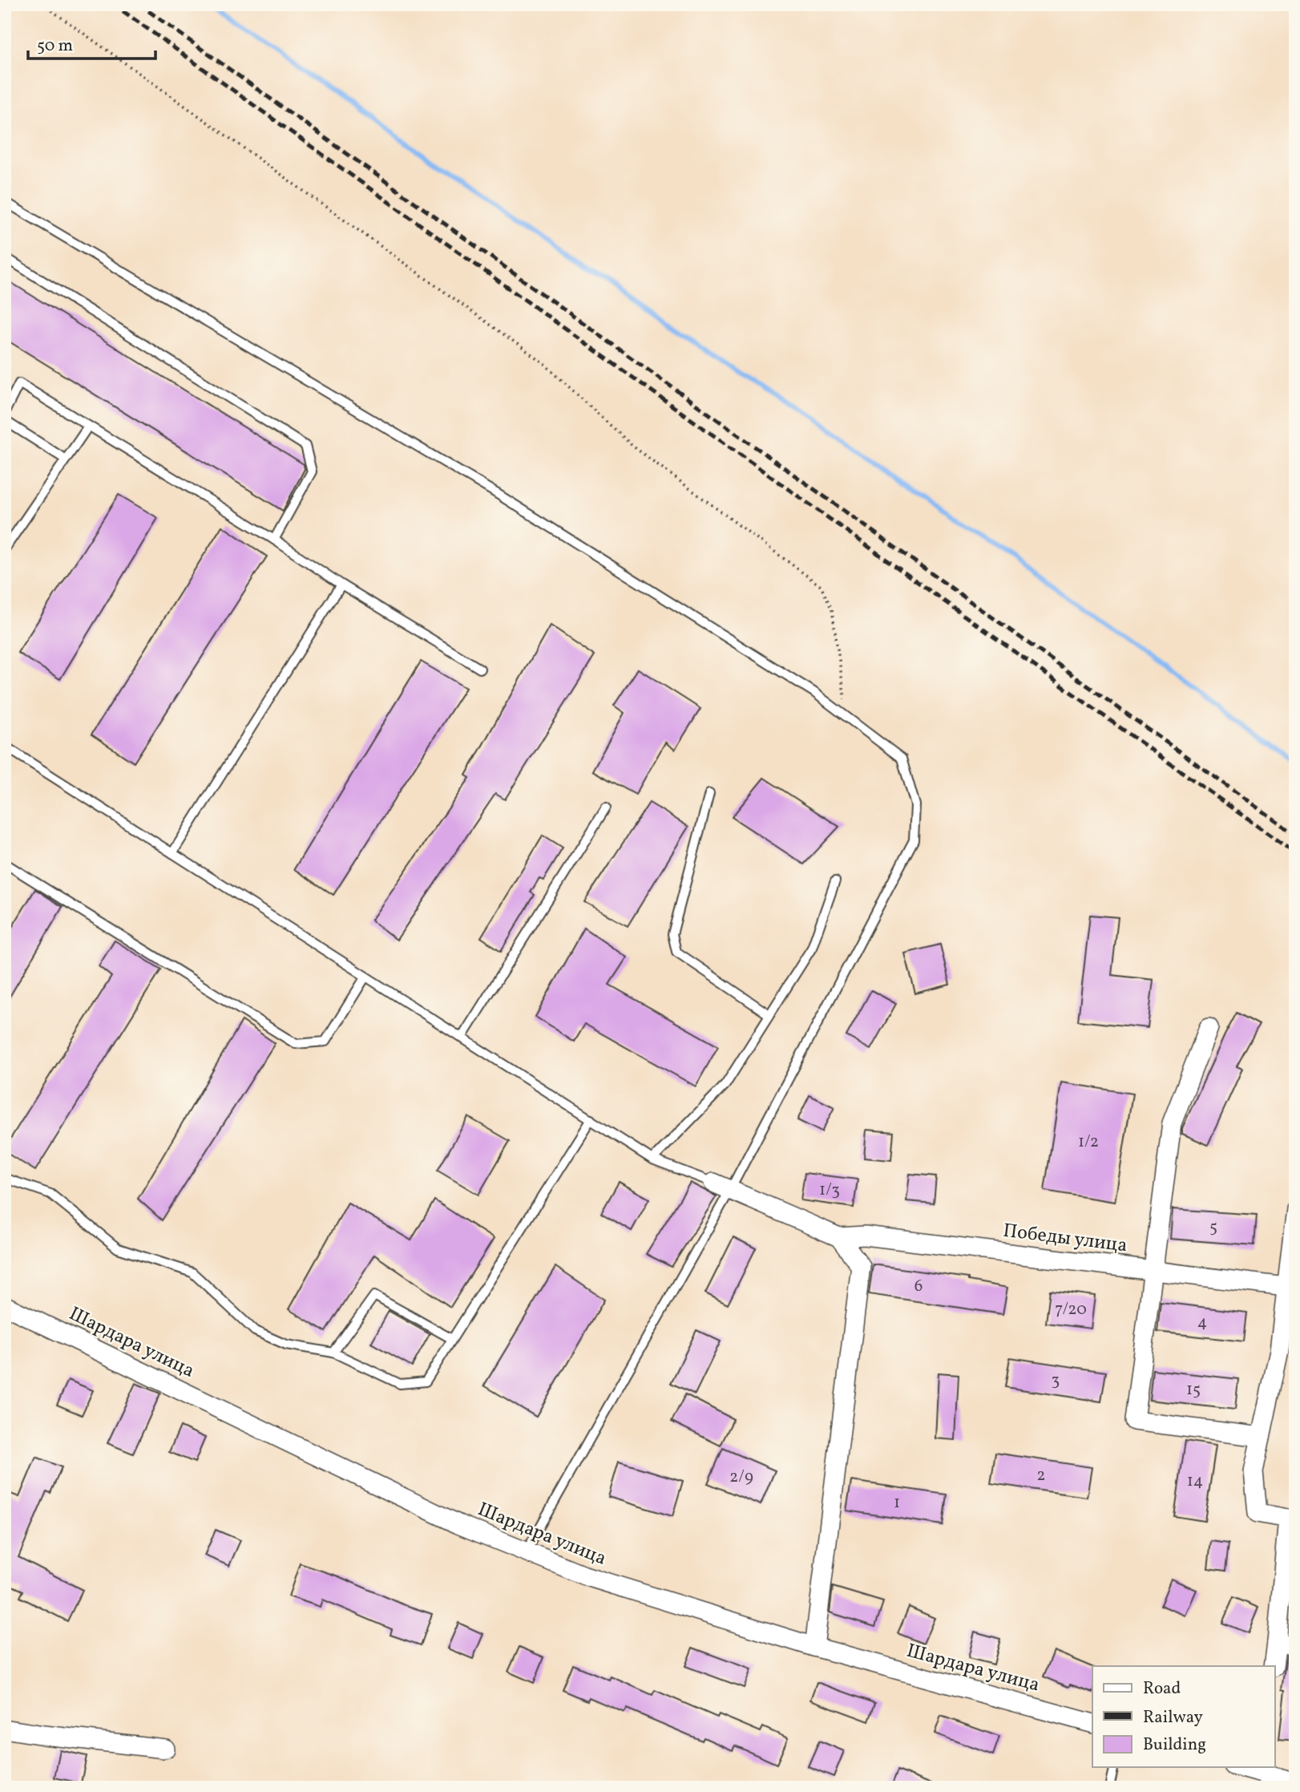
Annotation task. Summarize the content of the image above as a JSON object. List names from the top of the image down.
{
  "streets": {
    "street": ["Победы улица", "Шардара улица"]
  },
  "house_numbers": [
    "1/2",
    "1/3",
    "5",
    "6",
    "7/20",
    "4",
    "3",
    "15",
    "2",
    "2/9",
    "14",
    "1"
  ],
  "legend": ["Road", "Railway", "Building"],
  "scale_bar": "50 m"
}
